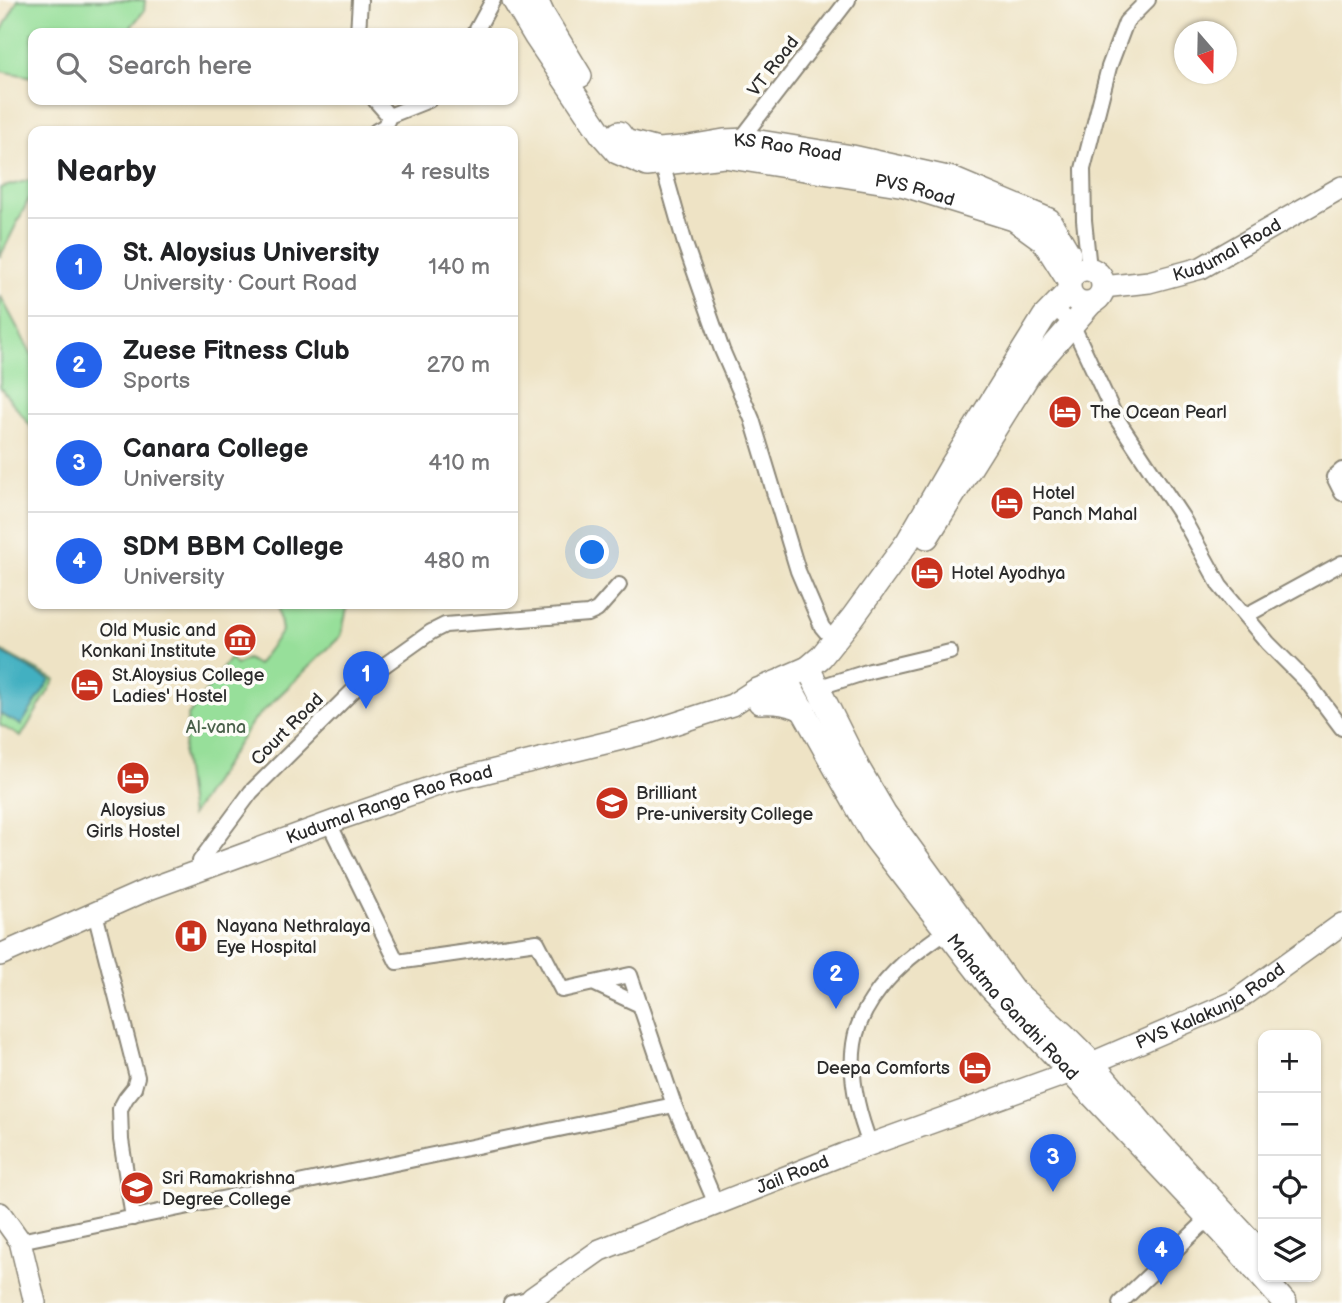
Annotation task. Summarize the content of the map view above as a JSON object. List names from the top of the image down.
{
  "streets": {
    "main road": ["KS Rao Road", "PVS Road", "Mahatma Gandhi Road"],
    "street": [
      "VT Road",
      "Kudumal Road",
      "Court Road",
      "Kudumal Ranga Rao Road",
      "PVS Kalakunja Road",
      "Jail Road"
    ]
  },
  "crossings": [
    ["VT Road", "KS Rao Road"],
    ["VT Road", "PVS Road"],
    ["KS Rao Road", "PVS Road"],
    ["PVS Road", "Kudumal Road"],
    ["Court Road", "Kudumal Ranga Rao Road"],
    ["Kudumal Ranga Rao Road", "Mahatma Gandhi Road"],
    ["PVS Kalakunja Road", "Mahatma Gandhi Road"],
    ["PVS Kalakunja Road", "Jail Road"],
    ["Mahatma Gandhi Road", "Jail Road"]
  ],
  "parks": ["Al-vana"],
  "places": {
    "hotel": [
      "The Ocean Pearl",
      "Hotel Panch Mahal",
      "Hotel Ayodhya",
      "St.Aloysius College Ladies' Hostel",
      "Aloysius Girls Hostel",
      "Deepa Comforts"
    ],
    "museum": ["Old Music and Konkani Institute"],
    "school or university": ["Brilliant Pre-university College", "Sri Ramakrishna Degree College"],
    "hospital": ["Nayana Nethralaya Eye Hospital"]
  },
  "north": "bottom",
  "page": {
    "search": "Search here",
    "heading": ["Nearby", "4 results"],
    "list": [
      {
        "mark": "1",
        "name": "St. Aloysius University",
        "note": "University · Court Road",
        "value": "140 m"
      },
      {
        "mark": "2",
        "name": "Zuese Fitness Club",
        "note": "Sports",
        "value": "270 m"
      },
      {
        "mark": "3",
        "name": "Canara College",
        "note": "University",
        "value": "410 m"
      },
      {
        "mark": "4",
        "name": "SDM BBM College",
        "note": "University",
        "value": "480 m"
      }
    ],
    "pins": [
      "1",
      "2",
      "3",
      "4"
    ],
    "map_buttons": ["+", "−"]
  }
}
